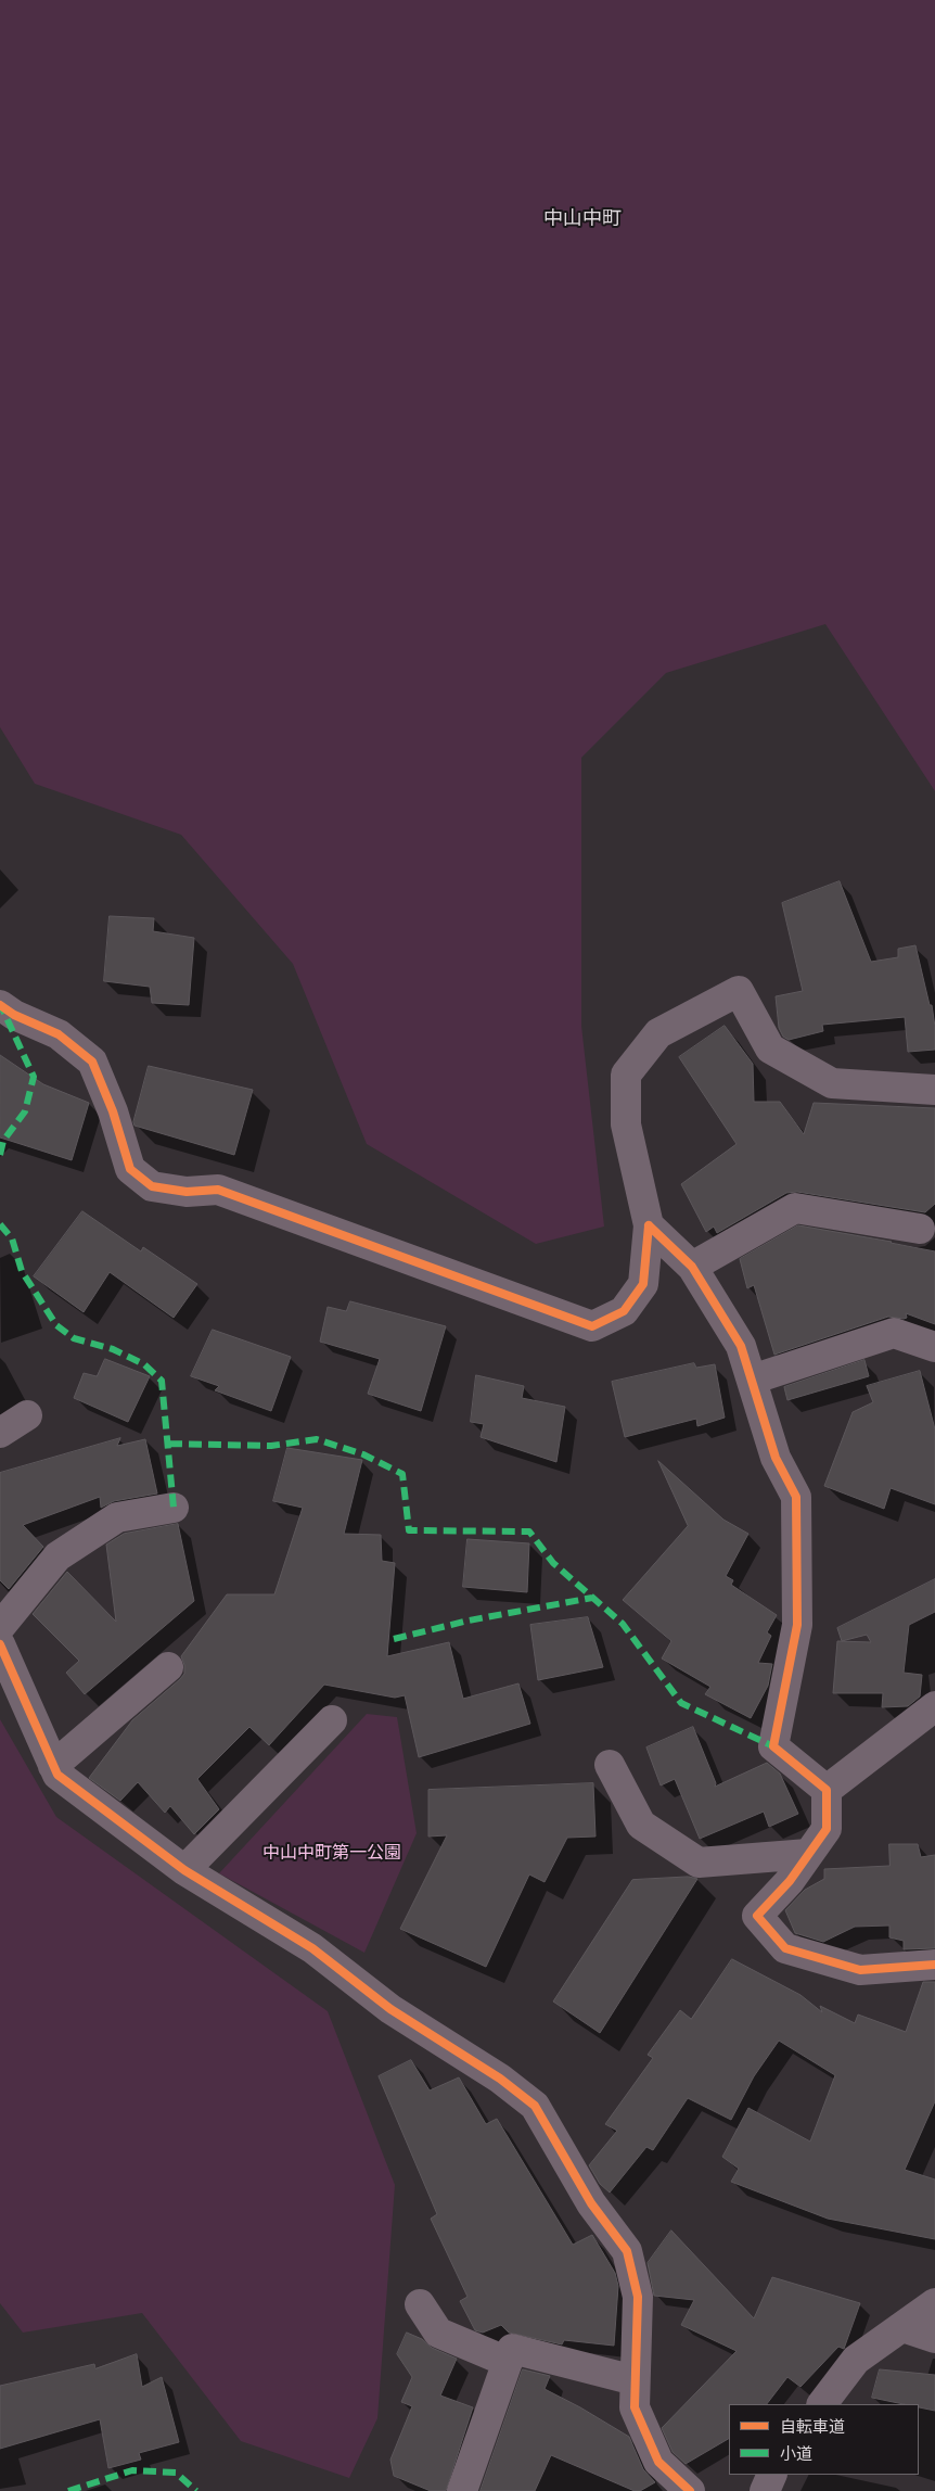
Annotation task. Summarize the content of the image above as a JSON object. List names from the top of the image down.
{
  "districts": ["中山中町"],
  "parks": ["中山中町第一公園"],
  "legend": ["自転車道", "小道"]
}
